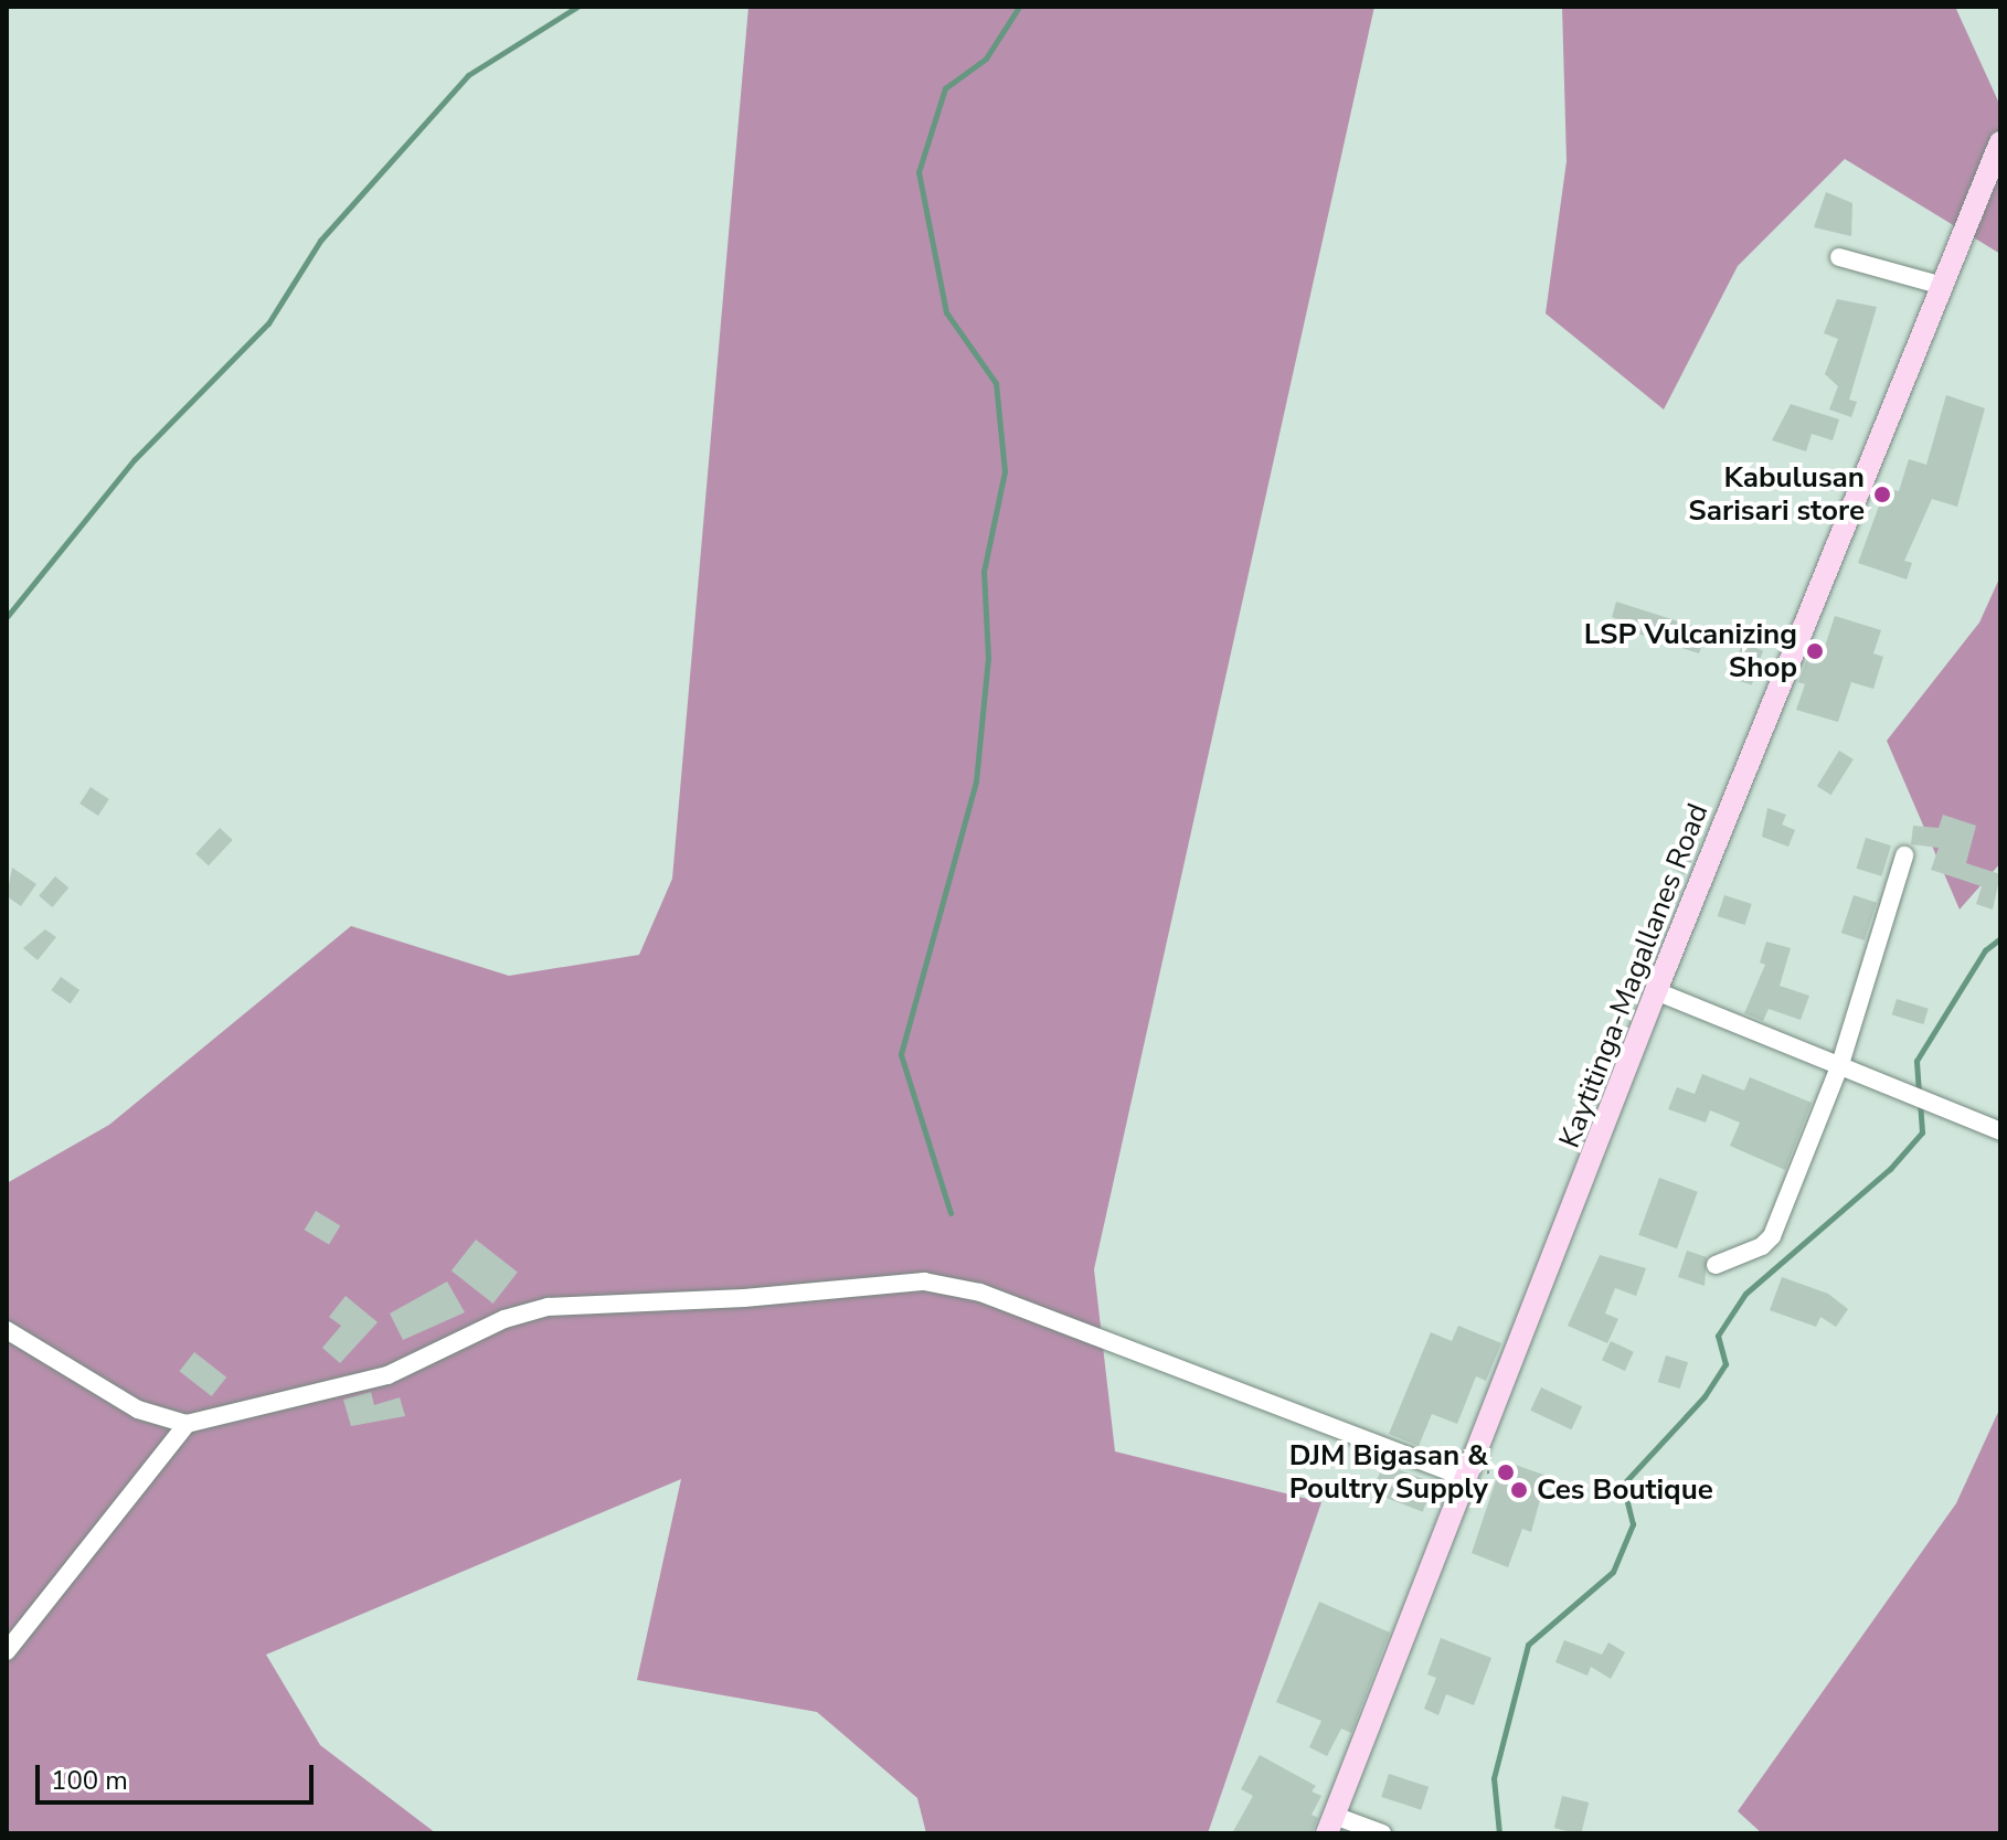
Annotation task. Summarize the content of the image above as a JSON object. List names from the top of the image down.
{
  "streets": {
    "main road": ["Kaytitinga-Magallanes Road"]
  },
  "places": [
    "Kabulusan Sarisari store",
    "LSP Vulcanizing Shop",
    "DJM Bigasan & Poultry Supply",
    "Ces Boutique"
  ],
  "scale_bar": "100 m"
}
